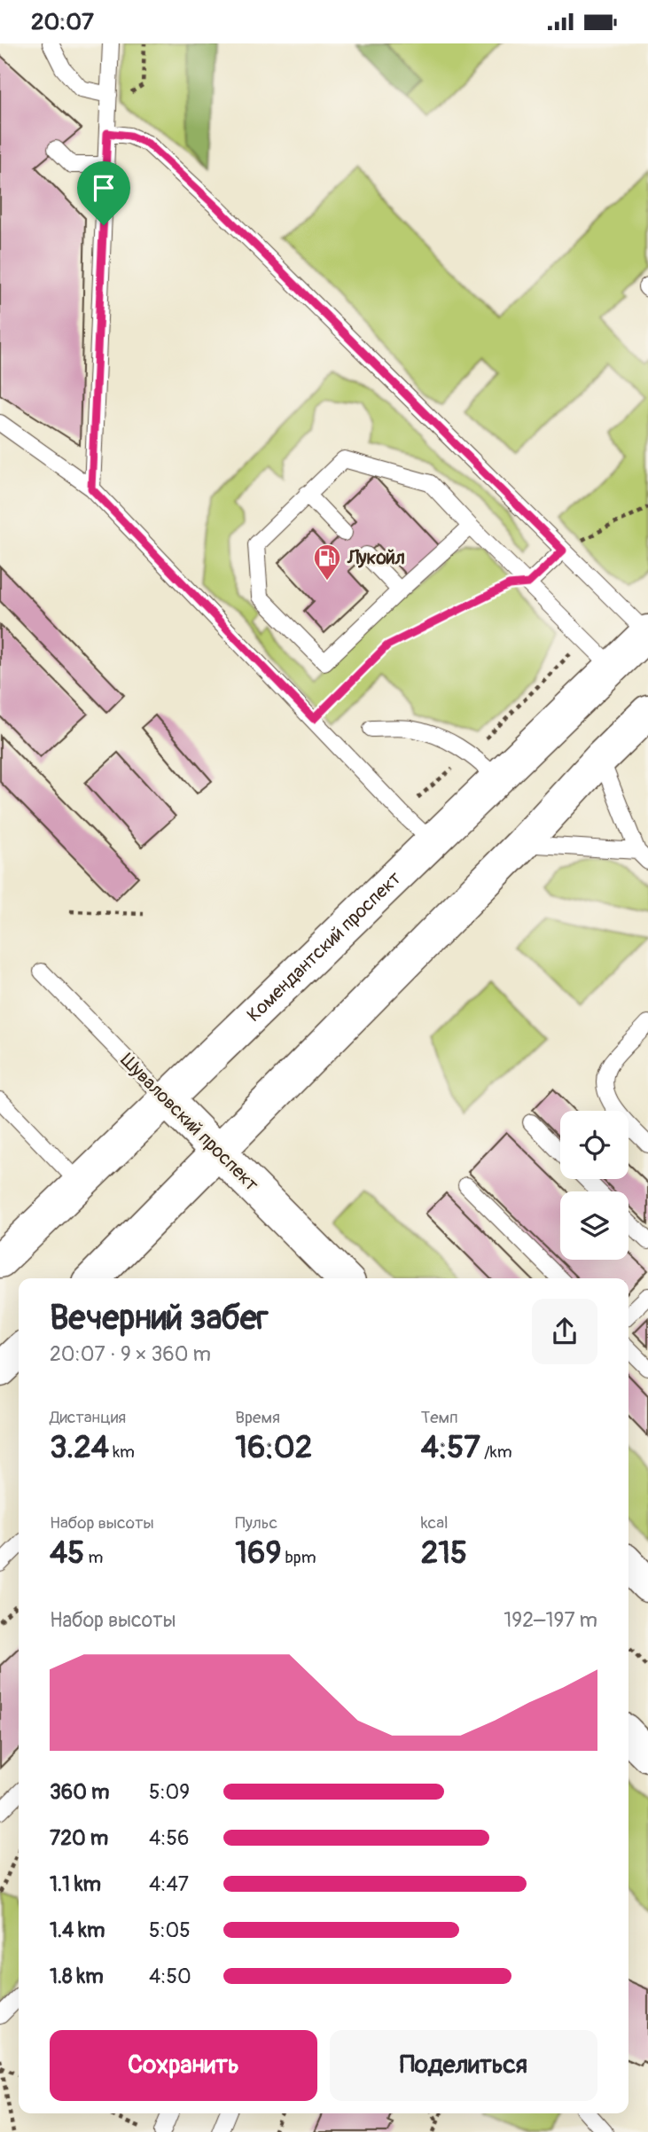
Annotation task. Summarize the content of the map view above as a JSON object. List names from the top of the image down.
{
  "streets": {
    "main road": ["Комендантский проспект", "Шуваловский проспект"]
  },
  "crossings": [
    ["Комендантский проспект", "Шуваловский проспект"]
  ],
  "places": {
    "fuel station": ["Лукойл"]
  },
  "page": {
    "status": "20:07",
    "heading": ["Вечерний забег", "20:07 · 9 × 360 m"],
    "stats": [
      ["Дистанция", "3.24 km"],
      ["Время", "16:02"],
      ["Темп", "4:57 /km"],
      ["Набор высоты", "45 m"],
      ["Пульс", "169 bpm"],
      ["kcal", "215"]
    ],
    "chart": ["Набор высоты", "192–197 m"],
    "list": [
      {
        "name": "360 m",
        "note": "5:09"
      },
      {
        "name": "720 m",
        "note": "4:56"
      },
      {
        "name": "1.1 km",
        "note": "4:47"
      },
      {
        "name": "1.4 km",
        "note": "5:05"
      },
      {
        "name": "1.8 km",
        "note": "4:50"
      }
    ],
    "buttons": ["Сохранить", "Поделиться"]
  }
}
